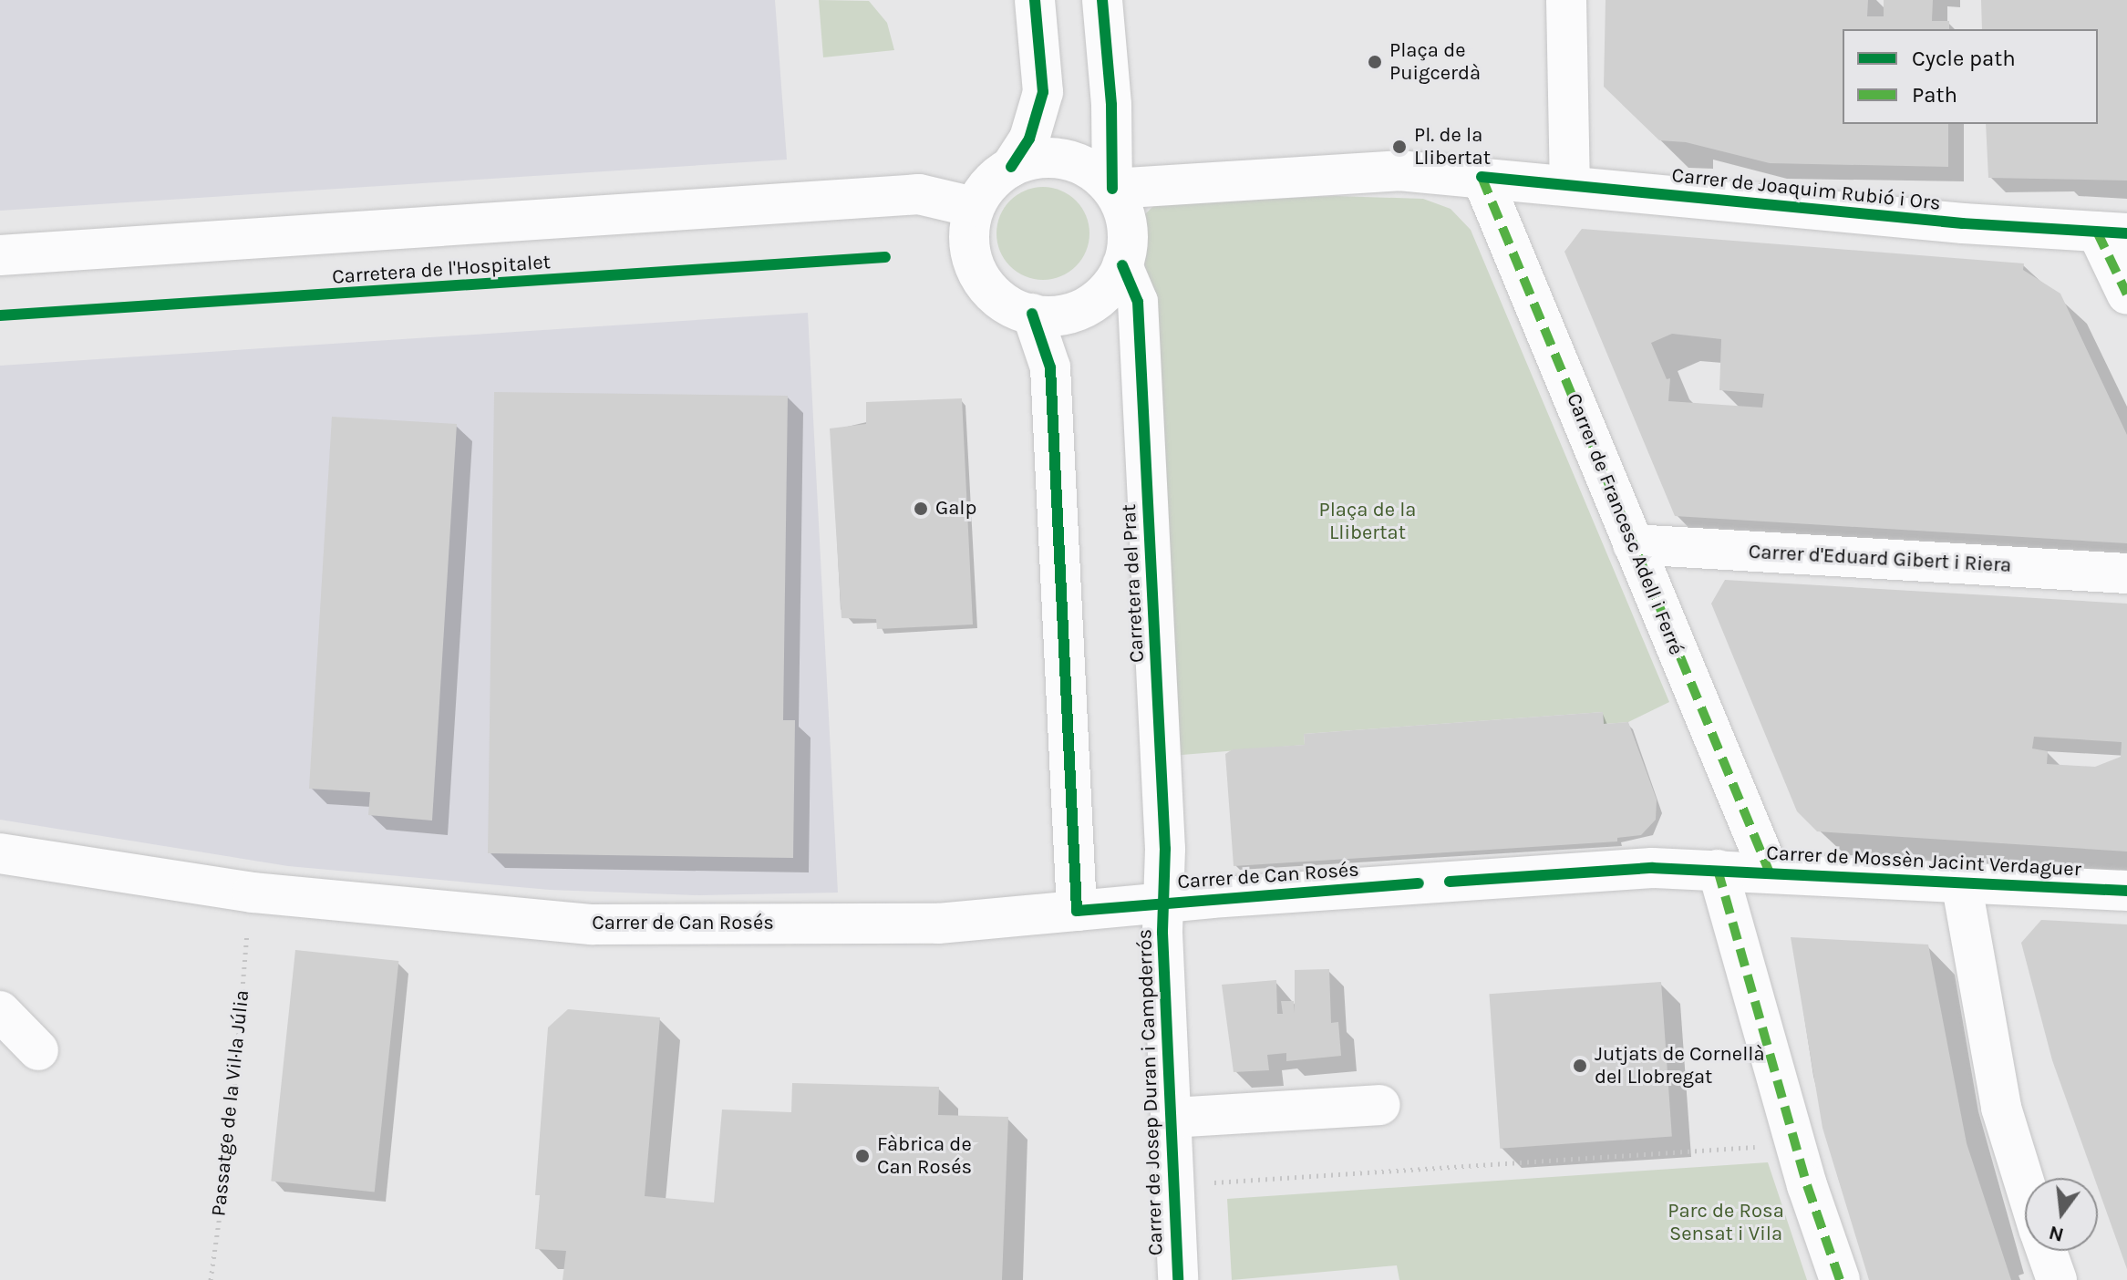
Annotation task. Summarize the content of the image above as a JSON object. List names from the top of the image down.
{
  "streets": {
    "street": [
      "Carrer de Joaquim Rubió i Ors",
      "Carretera de l'Hospitalet",
      "Carrer de Francesc Adell i Ferré",
      "Carrer d'Eduard Gibert i Riera",
      "Carretera del Prat",
      "Carrer de Mossèn Jacint Verdaguer",
      "Carrer de Can Rosés",
      "Carrer de Josep Duran i Campderrós"
    ],
    "path": ["Passatge de la Vil·la Júlia"]
  },
  "crossings": [
    ["Carrer de Joaquim Rubió i Ors", "Carretera de l'Hospitalet"],
    ["Carrer de Joaquim Rubió i Ors", "Carrer de Francesc Adell i Ferré"],
    ["Carrer de Joaquim Rubió i Ors", "Carretera del Prat"],
    ["Carretera de l'Hospitalet", "Carretera del Prat"],
    ["Carrer de Francesc Adell i Ferré", "Carrer d'Eduard Gibert i Riera"],
    ["Carrer de Francesc Adell i Ferré", "Carrer de Mossèn Jacint Verdaguer"],
    ["Carretera del Prat", "Carrer de Can Rosés"],
    ["Carretera del Prat", "Carrer de Josep Duran i Campderrós"],
    ["Carrer de Mossèn Jacint Verdaguer", "Carrer de Can Rosés"],
    ["Carrer de Can Rosés", "Carrer de Josep Duran i Campderrós"]
  ],
  "parks": ["Plaça de la Llibertat", "Parc de Rosa Sensat i Vila"],
  "places": [
    "Plaça de Puigcerdà",
    "Pl. de la Llibertat",
    "Galp",
    "Jutjats de Cornellà del Llobregat",
    "Fàbrica de Can Rosés"
  ],
  "legend": ["Cycle path", "Path"],
  "north": "bottom"
}
